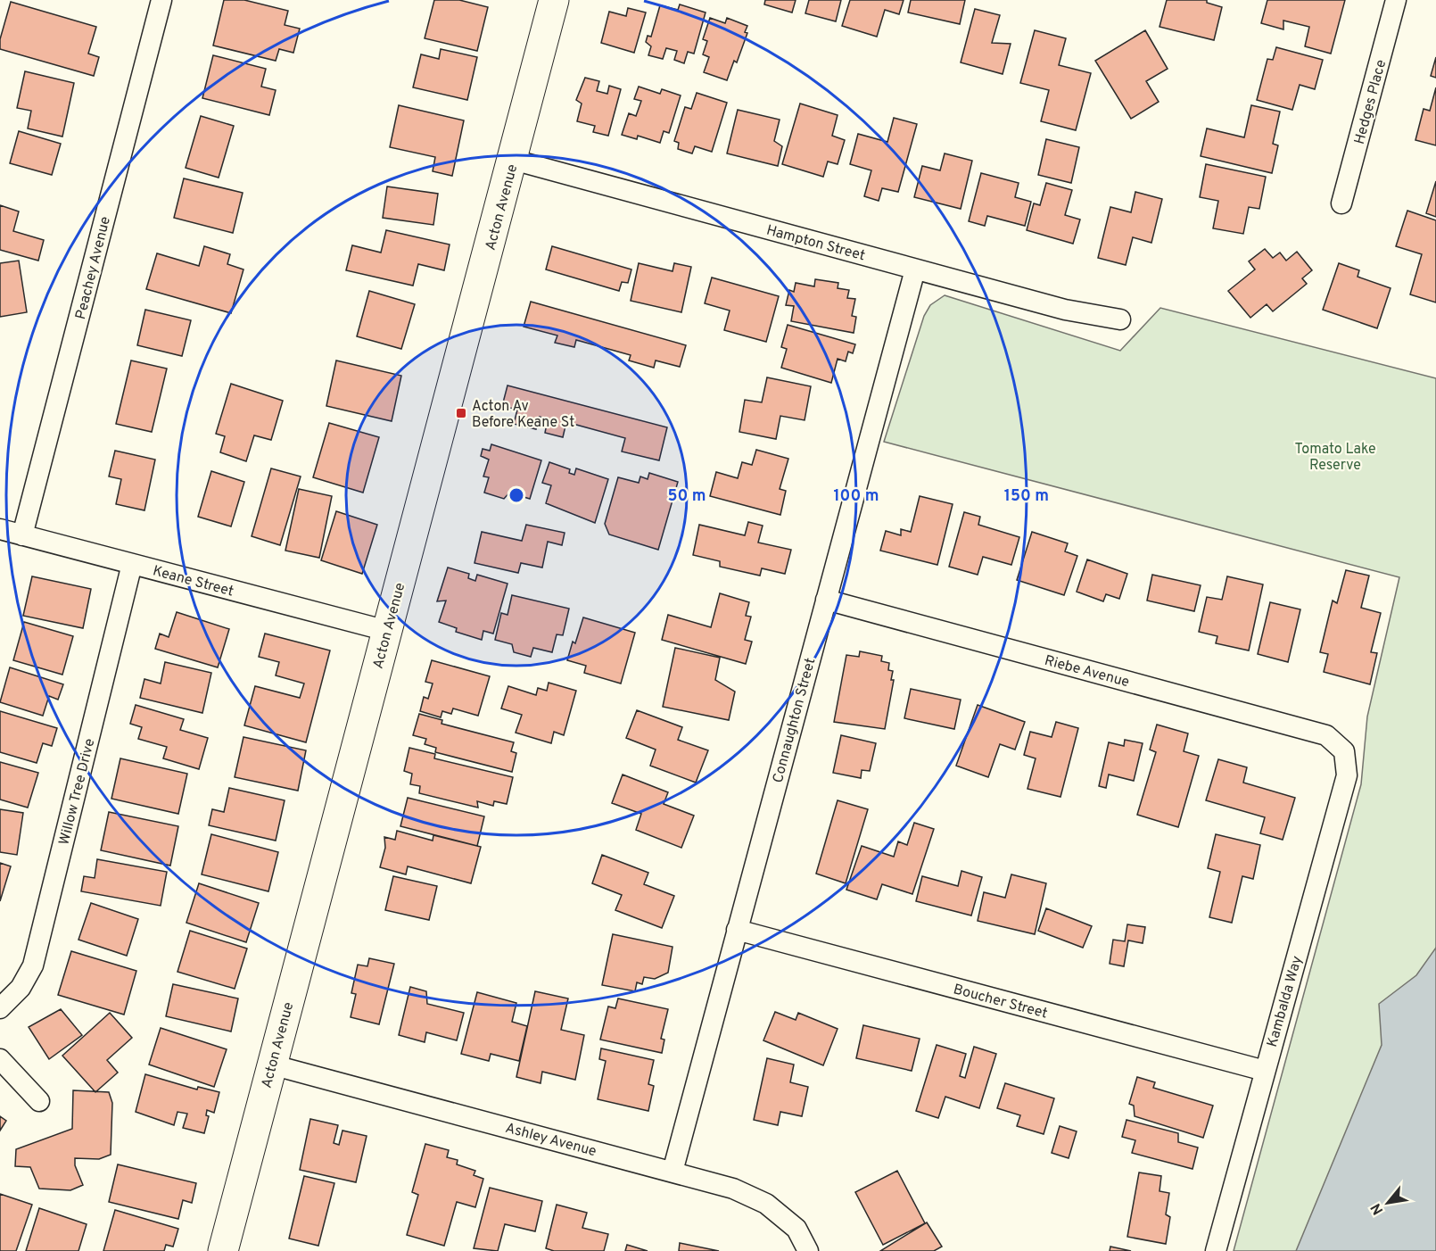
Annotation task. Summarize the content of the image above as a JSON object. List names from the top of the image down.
{
  "streets": {
    "street": [
      "Hedges Place",
      "Acton Avenue",
      "Hampton Street",
      "Peachey Avenue",
      "Keane Street",
      "Riebe Avenue",
      "Connaughton Street",
      "Willow Tree Drive",
      "Boucher Street",
      "Kambalda Way",
      "Ashley Avenue"
    ]
  },
  "crossings": [
    ["Acton Avenue", "Hampton Street"],
    ["Acton Avenue", "Keane Street"],
    ["Acton Avenue", "Ashley Avenue"],
    ["Hampton Street", "Connaughton Street"],
    ["Peachey Avenue", "Keane Street"],
    ["Keane Street", "Willow Tree Drive"],
    ["Riebe Avenue", "Connaughton Street"],
    ["Riebe Avenue", "Kambalda Way"],
    ["Connaughton Street", "Boucher Street"],
    ["Connaughton Street", "Ashley Avenue"],
    ["Boucher Street", "Kambalda Way"]
  ],
  "parks": ["Tomato Lake Reserve"],
  "places": {
    "transit": ["Acton Av Before Keane St"]
  },
  "north": "bottom left",
  "rings": ["50 m", "100 m", "150 m"]
}
